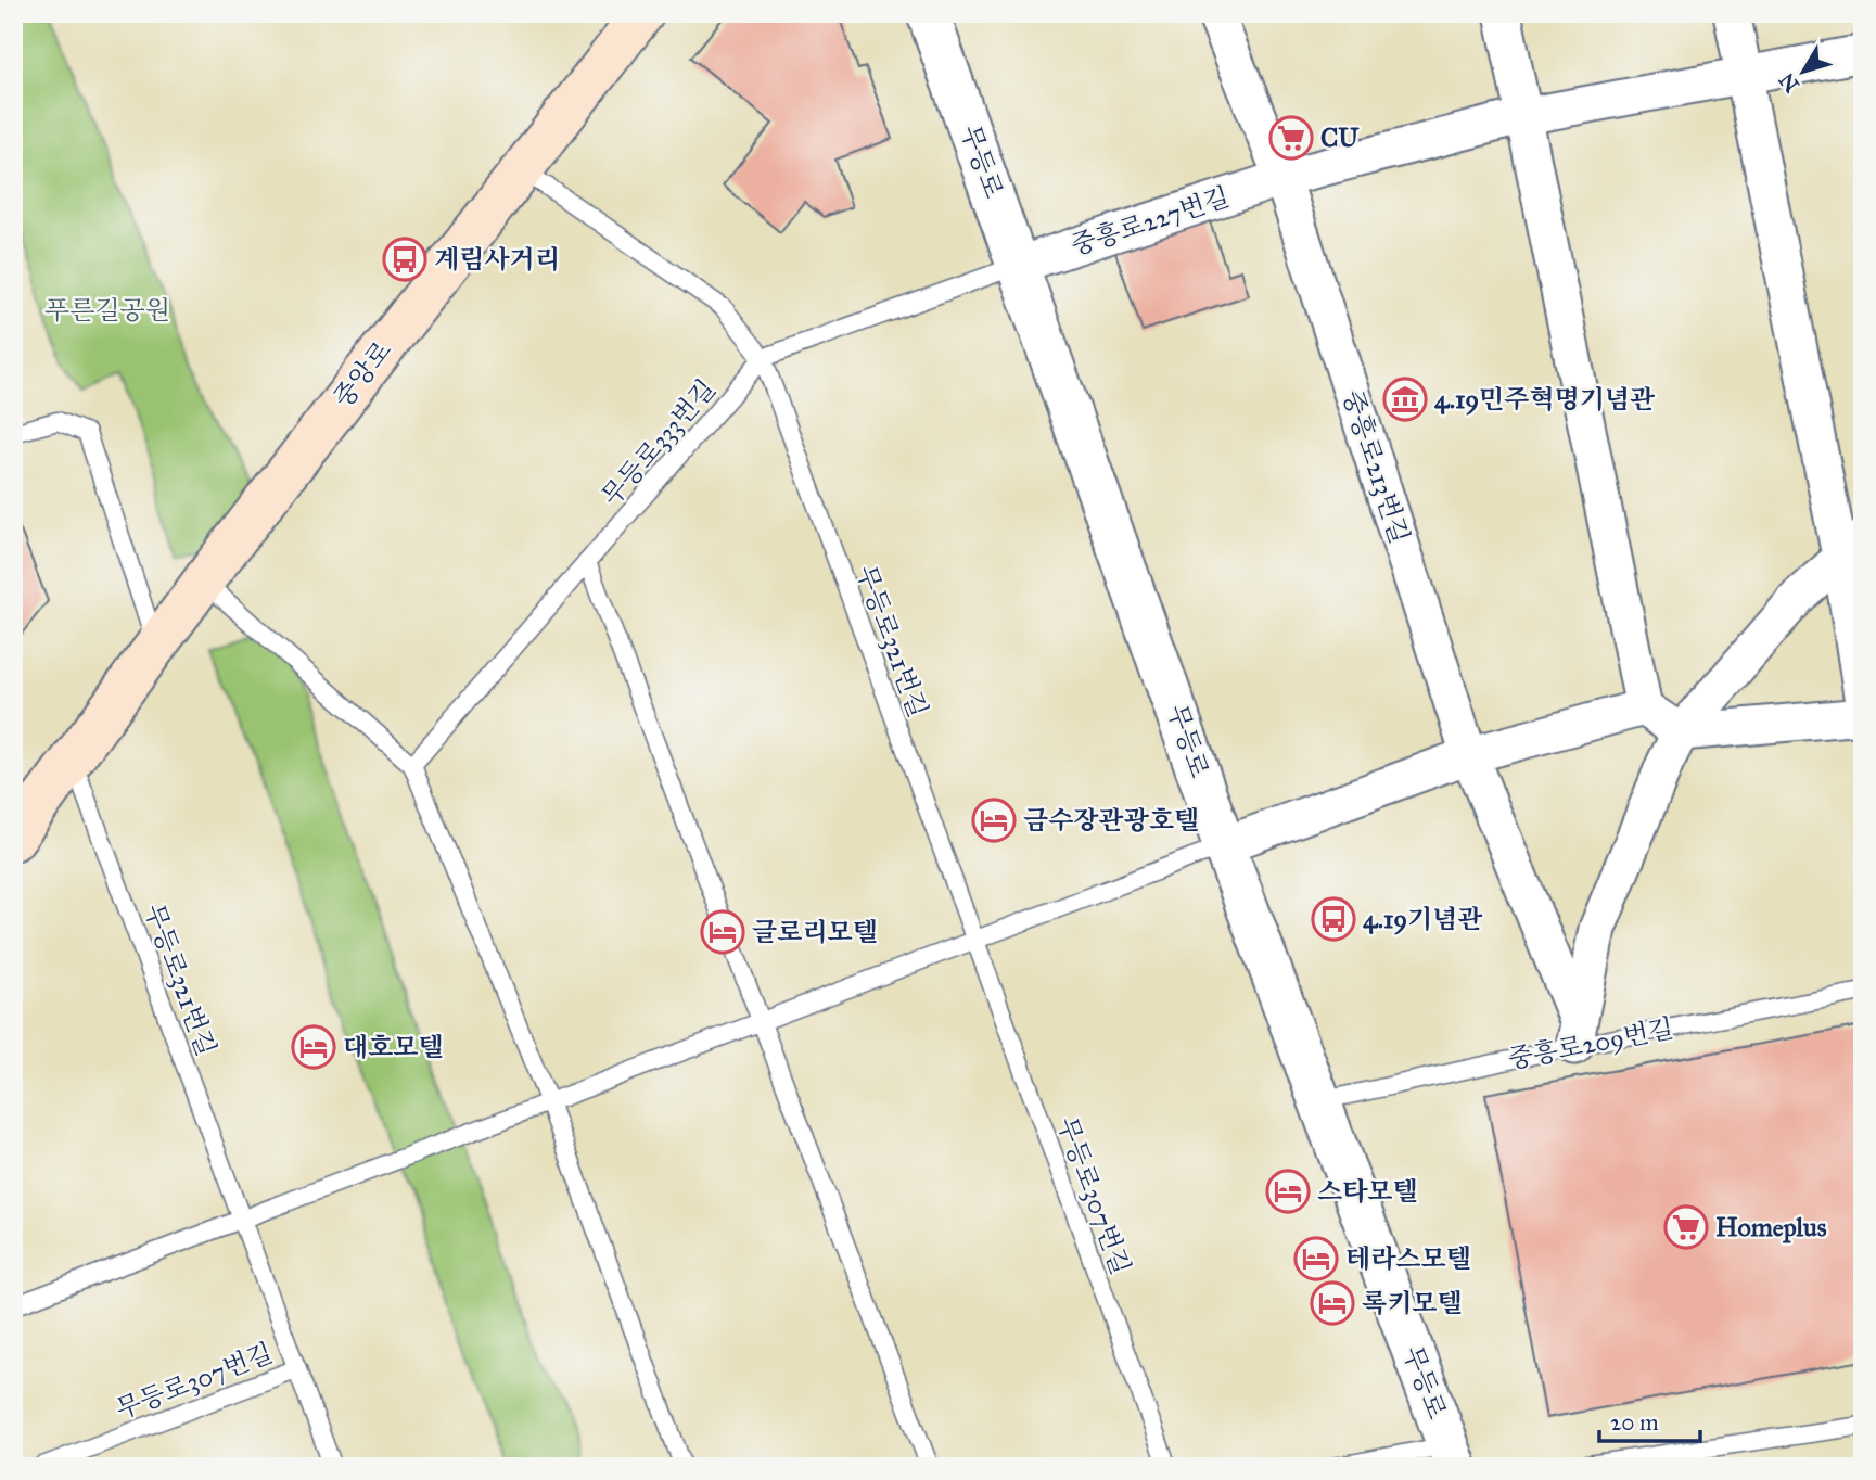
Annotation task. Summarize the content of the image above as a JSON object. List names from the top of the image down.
{
  "streets": {
    "main road": ["중앙로"],
    "street": [
      "무등로",
      "중흥로227번길",
      "중흥로213번길",
      "중흥로209번길"
    ],
    "lane": ["무등로333번길", "무등로321번길", "무등로307번길"]
  },
  "crossings": [
    ["무등로", "중흥로227번길"],
    ["무등로", "무등로333번길"],
    ["무등로", "중흥로209번길"],
    ["중흥로227번길", "무등로333번길"],
    ["중흥로227번길", "중흥로213번길"],
    ["중앙로", "무등로321번길"],
    ["무등로333번길", "무등로321번길"],
    ["중흥로213번길", "중흥로209번길"],
    ["무등로321번길", "무등로307번길"]
  ],
  "parks": ["푸른길공원"],
  "places": {
    "supermarket": ["CU", "Homeplus"],
    "bus stop": ["계림사거리", "4.19기념관"],
    "museum": ["4.19민주혁명기념관"],
    "hotel": [
      "금수장관광호텔",
      "글로리모텔",
      "대호모텔",
      "스타모텔",
      "테라스모텔",
      "록키모텔"
    ]
  },
  "scale_bar": "20 m",
  "north": "bottom left"
}
